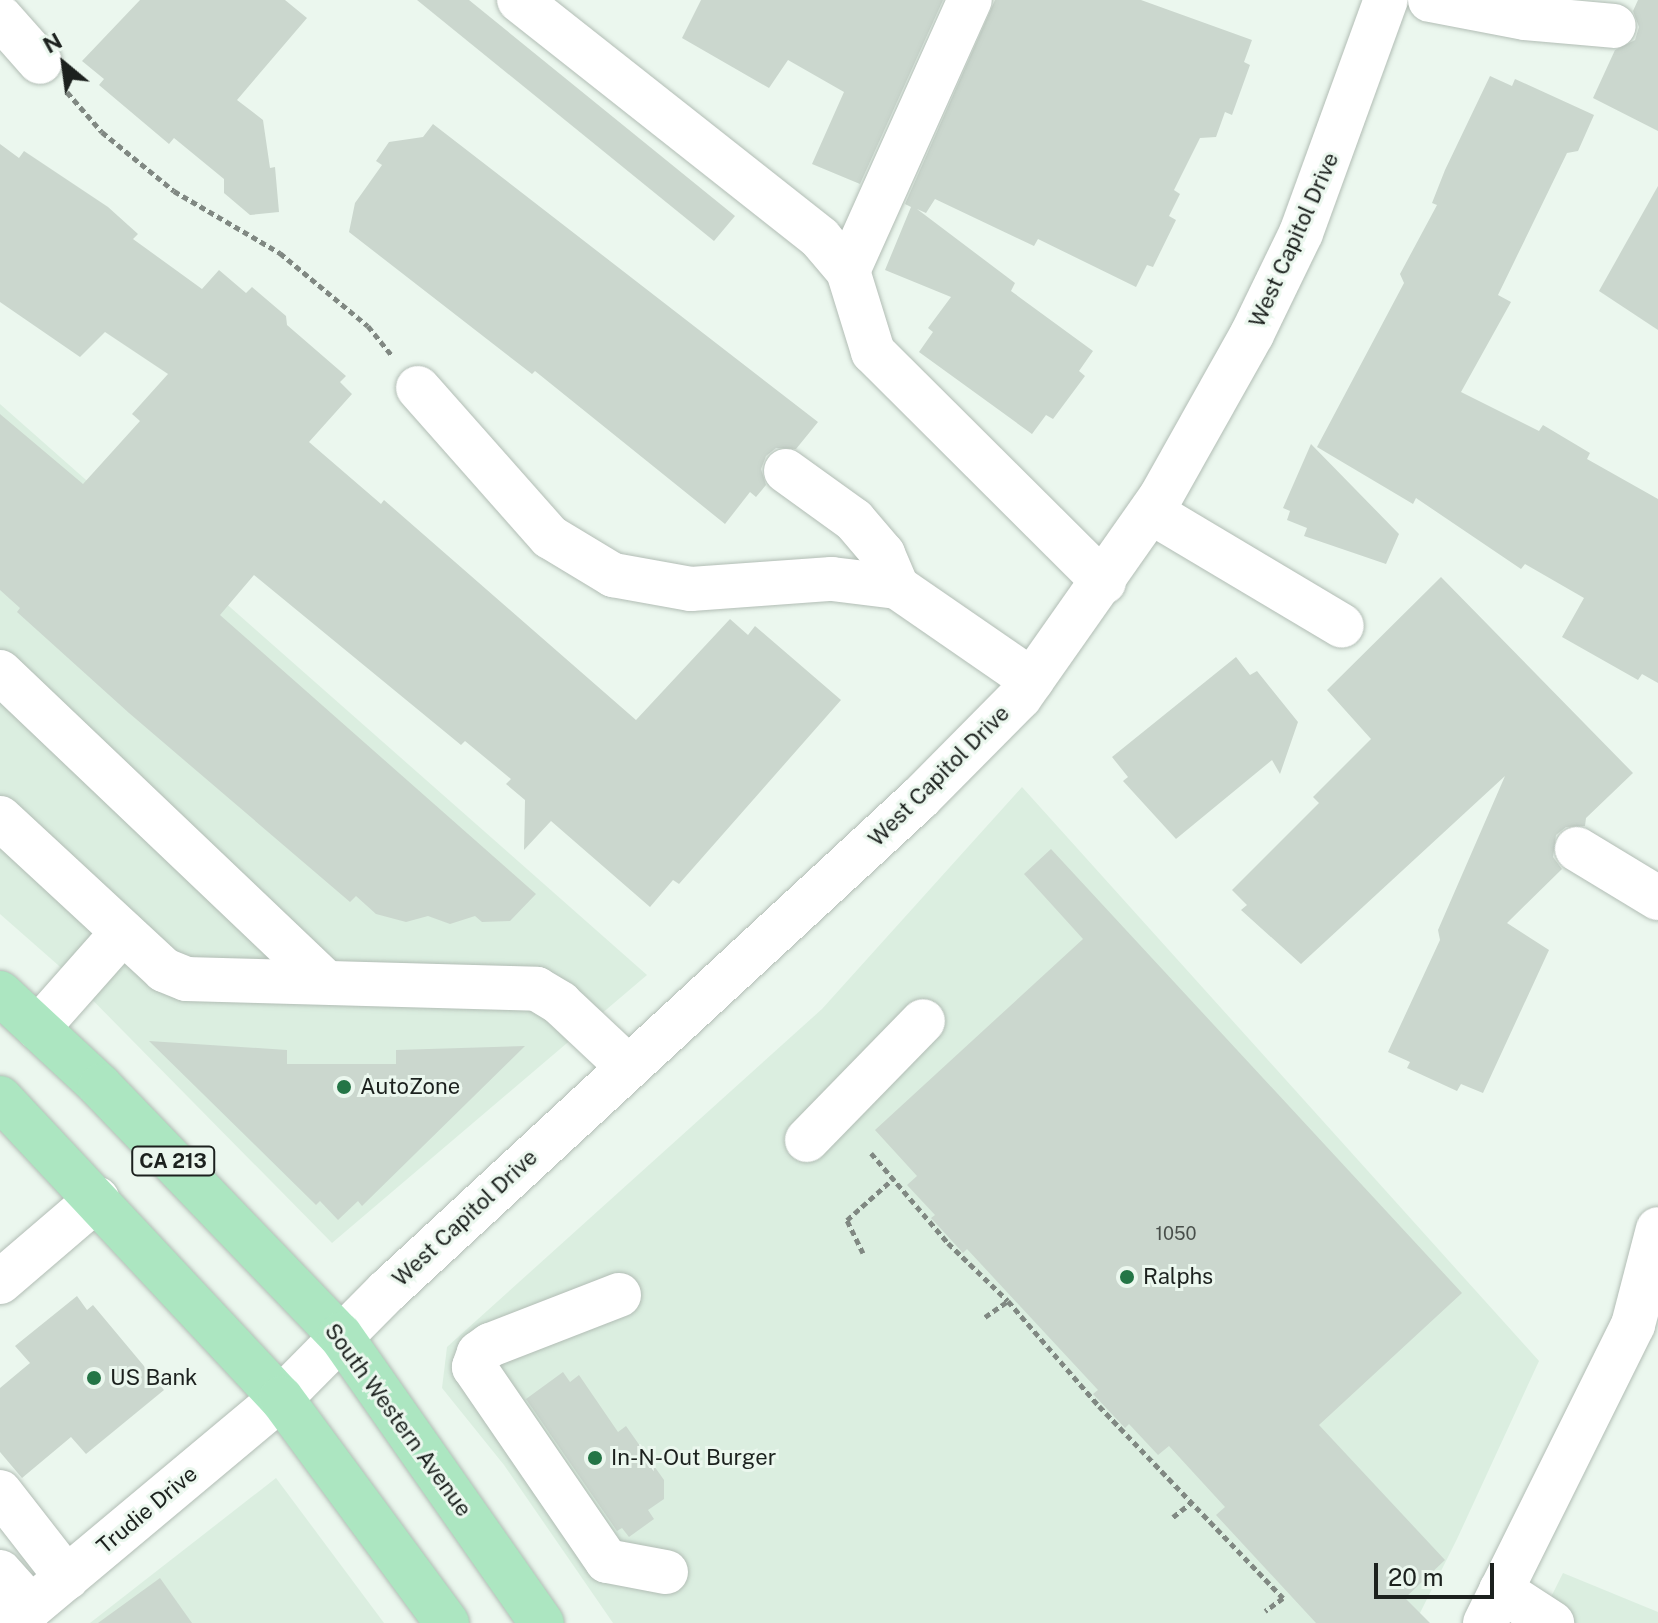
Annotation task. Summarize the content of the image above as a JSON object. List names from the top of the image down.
{
  "streets": {
    "main road": ["CA 213", "South Western Avenue"],
    "street": ["West Capitol Drive", "Trudie Drive"]
  },
  "crossings": [
    ["West Capitol Drive", "South Western Avenue"],
    ["West Capitol Drive", "Trudie Drive"]
  ],
  "places": [
    "AutoZone",
    "Ralphs",
    "US Bank",
    "In-N-Out Burger"
  ],
  "house_numbers": ["1050"],
  "scale_bar": "20 m",
  "north": "top left"
}
